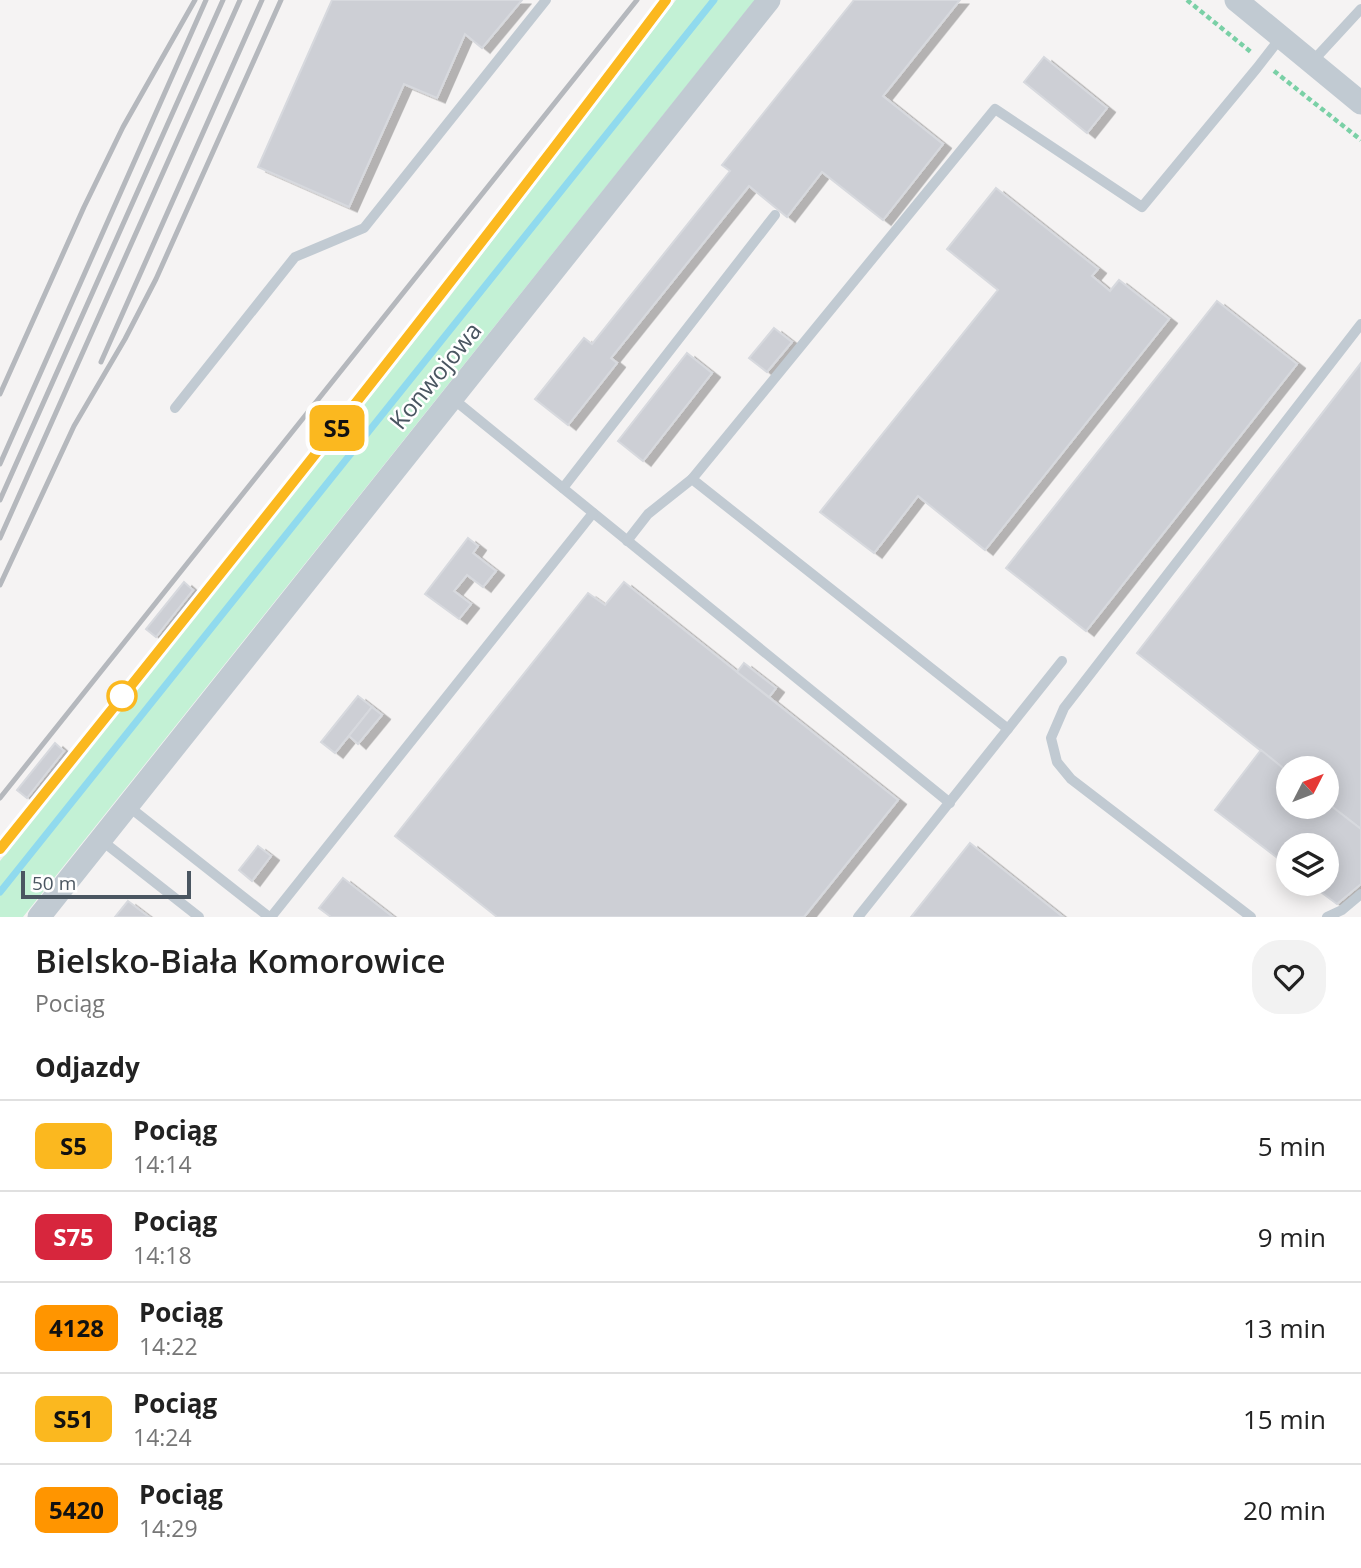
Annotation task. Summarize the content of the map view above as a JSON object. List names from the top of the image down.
{
  "streets": {
    "street": ["Konwojowa"]
  },
  "scale_bar": "50 m",
  "north": "top right",
  "page": {
    "on_map": "S5",
    "scale": "50 m",
    "heading": [
      ["Bielsko-Biała Komorowice", "Pociąg"],
      "Odjazdy"
    ],
    "list": [
      {
        "mark": "S5",
        "name": "Pociąg",
        "note": "14:14",
        "value": "5 min"
      },
      {
        "mark": "S75",
        "name": "Pociąg",
        "note": "14:18",
        "value": "9 min"
      },
      {
        "mark": "4128",
        "name": "Pociąg",
        "note": "14:22",
        "value": "13 min"
      },
      {
        "mark": "S51",
        "name": "Pociąg",
        "note": "14:24",
        "value": "15 min"
      },
      {
        "mark": "5420",
        "name": "Pociąg",
        "note": "14:29",
        "value": "20 min"
      }
    ]
  }
}
